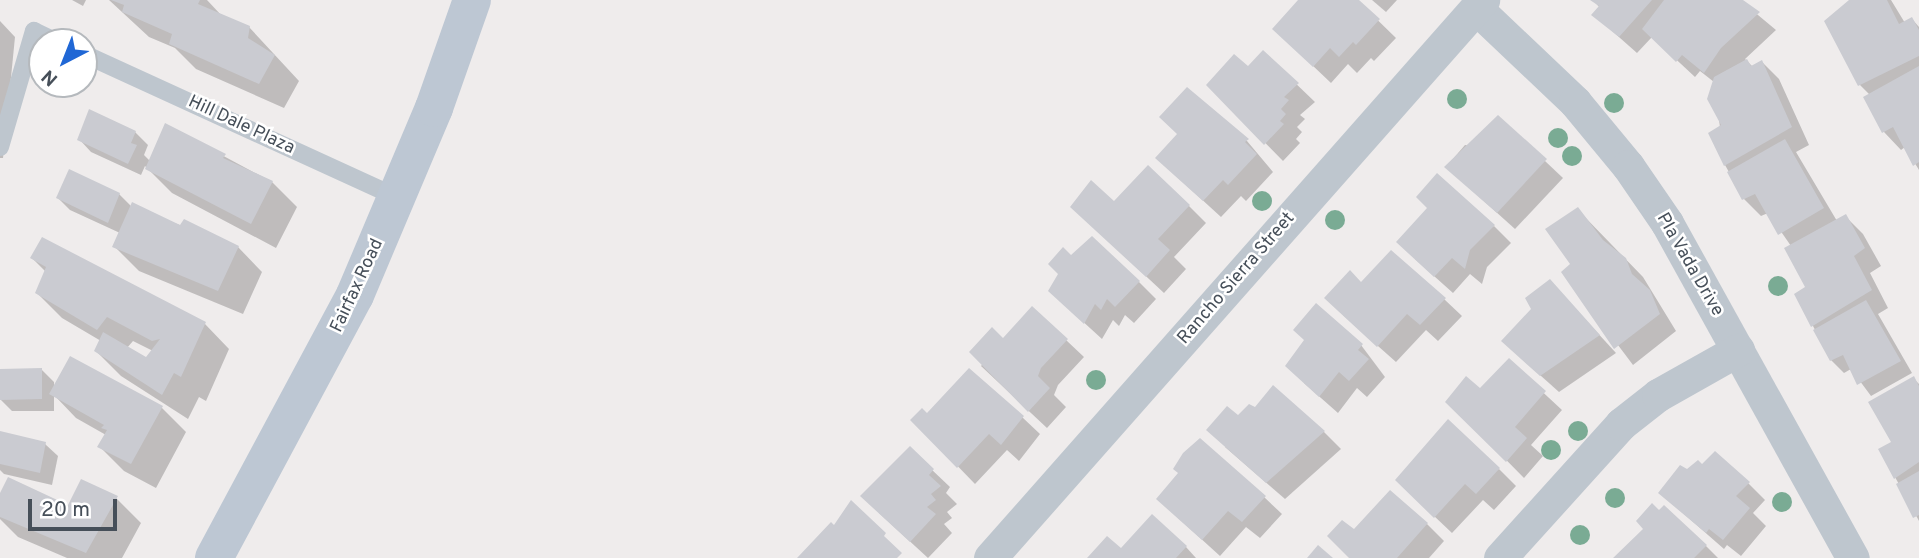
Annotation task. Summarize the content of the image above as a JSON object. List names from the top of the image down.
{
  "streets": {
    "main road": ["Fairfax Road"],
    "street": ["Pla Vada Drive", "Rancho Sierra Street"],
    "lane": ["Hill Dale Plaza"]
  },
  "crossings": [
    ["Hill Dale Plaza", "Fairfax Road"],
    ["Pla Vada Drive", "Rancho Sierra Street"]
  ],
  "scale_bar": "20 m",
  "north": "bottom left"
}
